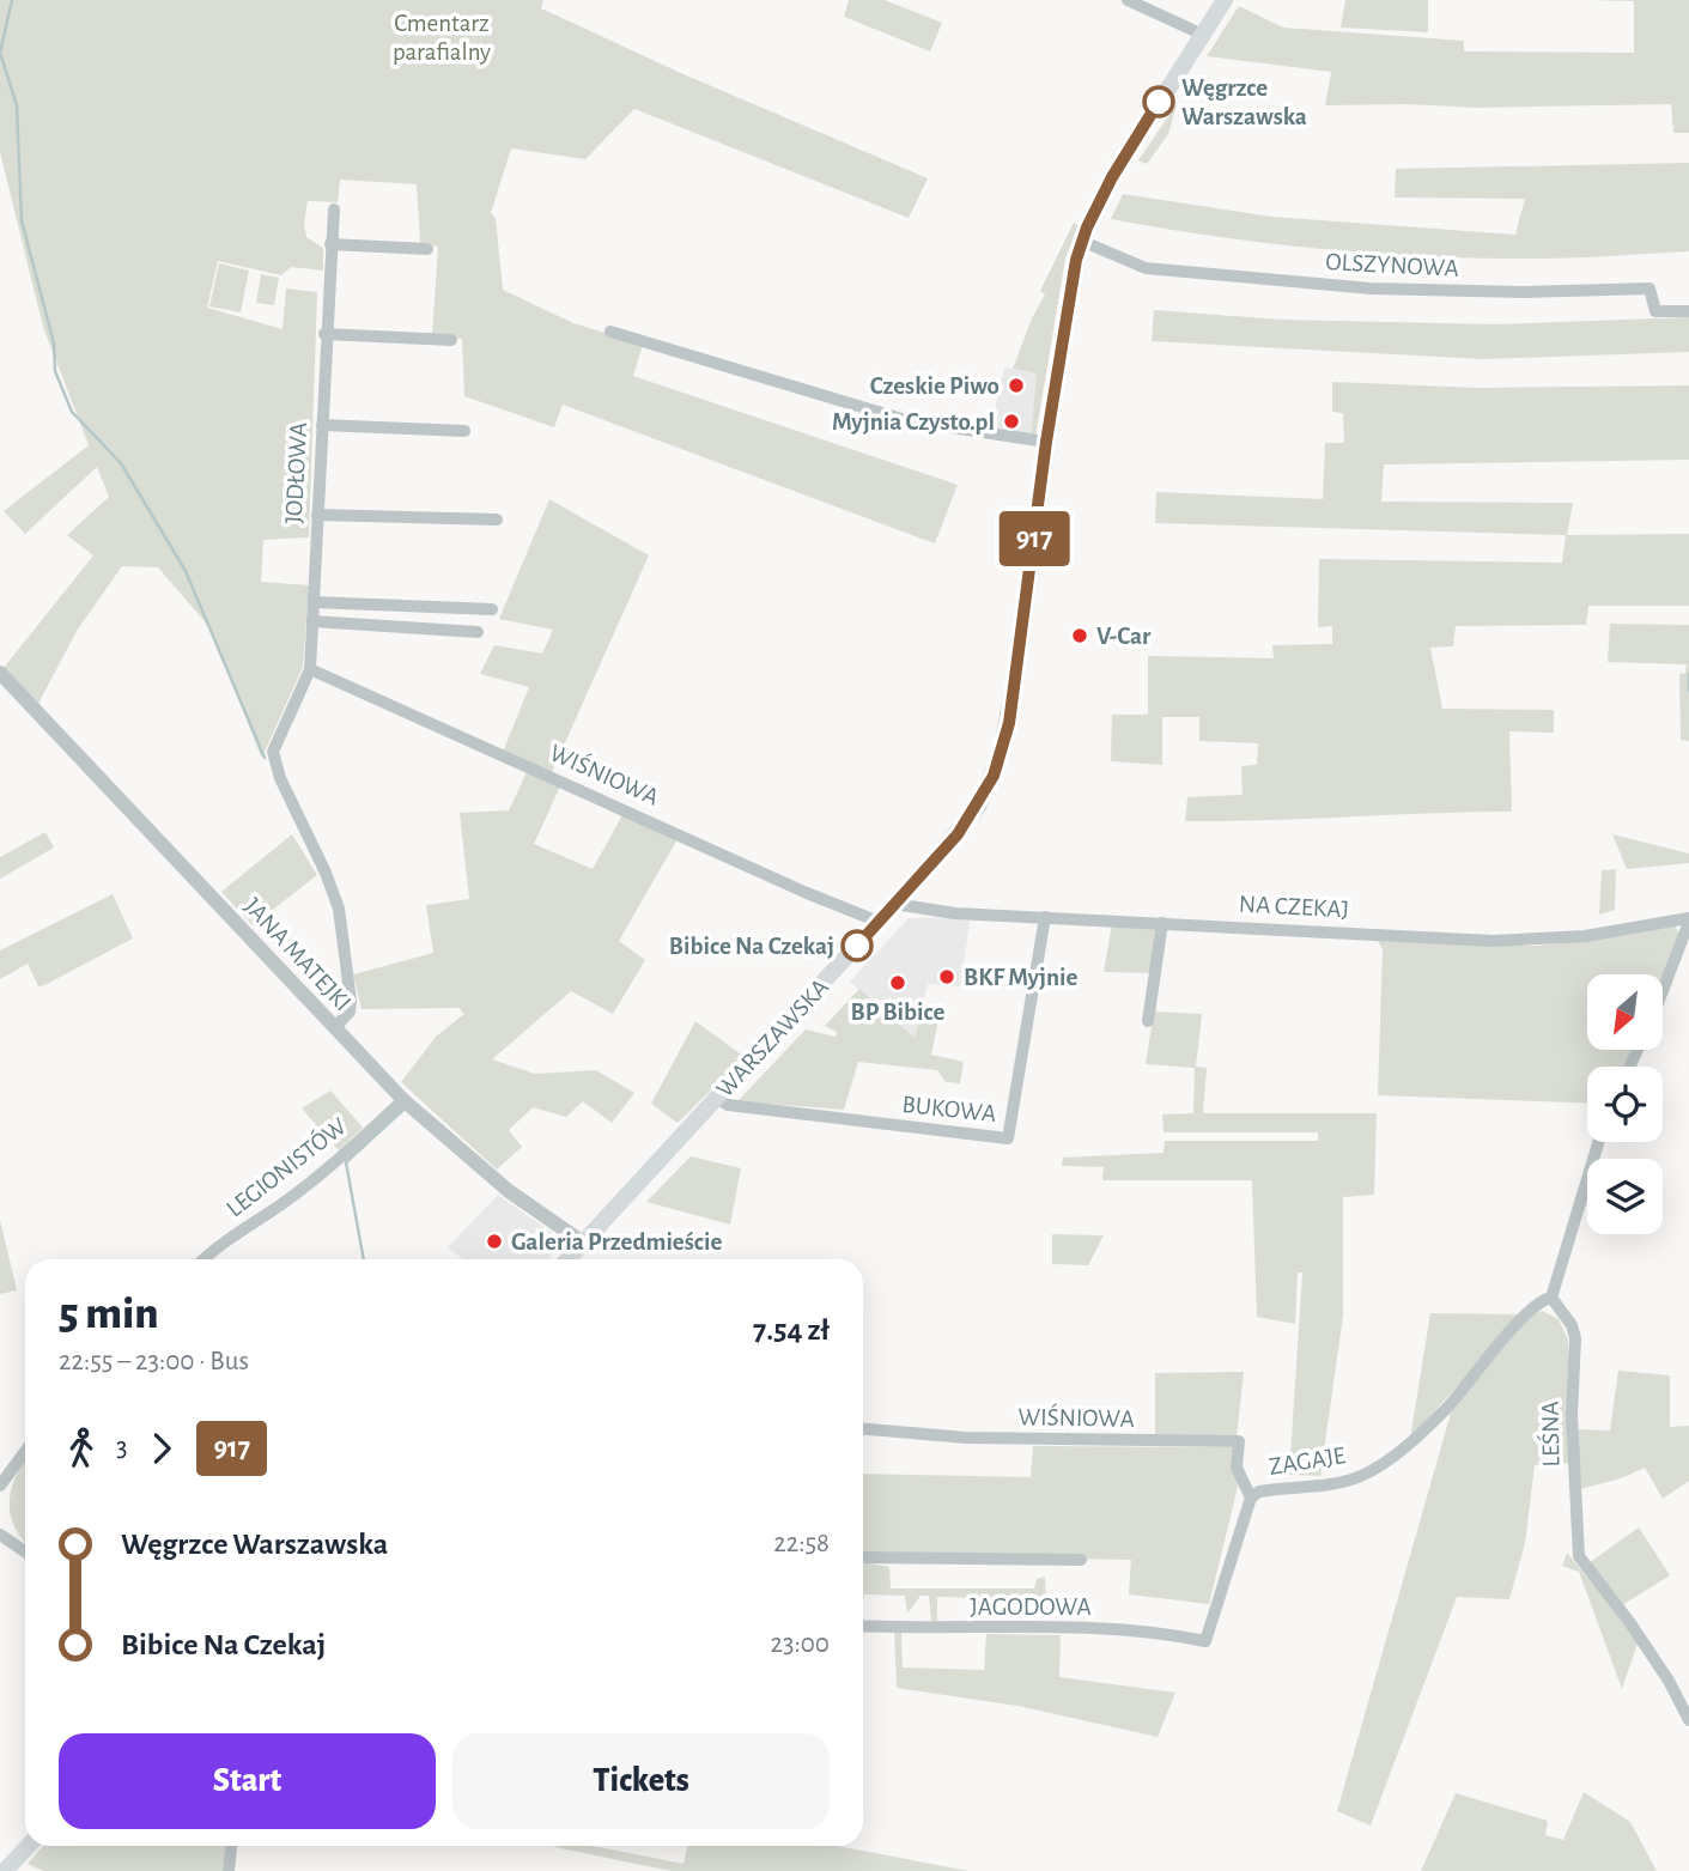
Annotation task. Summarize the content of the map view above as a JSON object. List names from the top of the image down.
{
  "streets": {
    "main road": ["WARSZAWSKA"],
    "street": [
      "OLSZYNOWA",
      "JODŁOWA",
      "WIŚNIOWA",
      "NA CZEKAJ",
      "JANA MATEJKI",
      "BUKOWA",
      "LEGIONISTÓW",
      "LEŚNA",
      "ZAGAJE",
      "JAGODOWA"
    ]
  },
  "crossings": [
    ["OLSZYNOWA", "WARSZAWSKA"],
    ["JODŁOWA", "WIŚNIOWA"],
    ["JODŁOWA", "JANA MATEJKI"],
    ["WIŚNIOWA", "WARSZAWSKA"],
    ["WIŚNIOWA", "ZAGAJE"],
    ["NA CZEKAJ", "WARSZAWSKA"],
    ["NA CZEKAJ", "BUKOWA"],
    ["JANA MATEJKI", "WARSZAWSKA"],
    ["JANA MATEJKI", "LEGIONISTÓW"],
    ["WARSZAWSKA", "BUKOWA"],
    ["LEŚNA", "ZAGAJE"],
    ["ZAGAJE", "JAGODOWA"]
  ],
  "parks": ["Cmentarz parafialny"],
  "places": [
    "Węgrzce Warszawska",
    "Czeskie Piwo",
    "Myjnia Czysto.pl",
    "V-Car",
    "Bibice Na Czekaj",
    "BKF Myjnie",
    "BP Bibice",
    "Galeria Przedmieście"
  ],
  "lines": ["bus line 917"],
  "north": "bottom left",
  "page": {
    "on_map": "917",
    "heading": ["5 min", "22:55 – 23:00 · Bus", "7.54 zł"],
    "legs": ["3", "917"],
    "list": [
      {
        "name": "Węgrzce Warszawska",
        "value": "22:58"
      },
      {
        "name": "Bibice Na Czekaj",
        "value": "23:00"
      }
    ],
    "buttons": ["Start", "Tickets"]
  }
}
